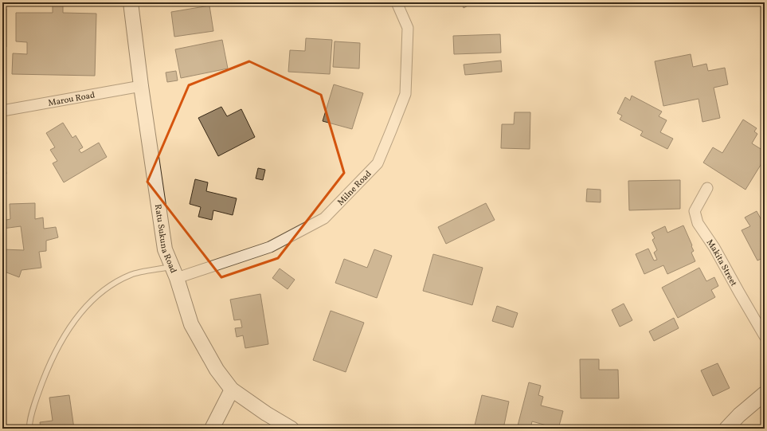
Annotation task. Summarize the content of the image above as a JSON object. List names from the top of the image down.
{
  "streets": {
    "main road": ["Ratu Sukuna Road"],
    "street": ["Marou Road", "Milne Road", "Makita Street"]
  },
  "crossings": [
    ["Marou Road", "Ratu Sukuna Road"],
    ["Milne Road", "Ratu Sukuna Road"]
  ]
}
